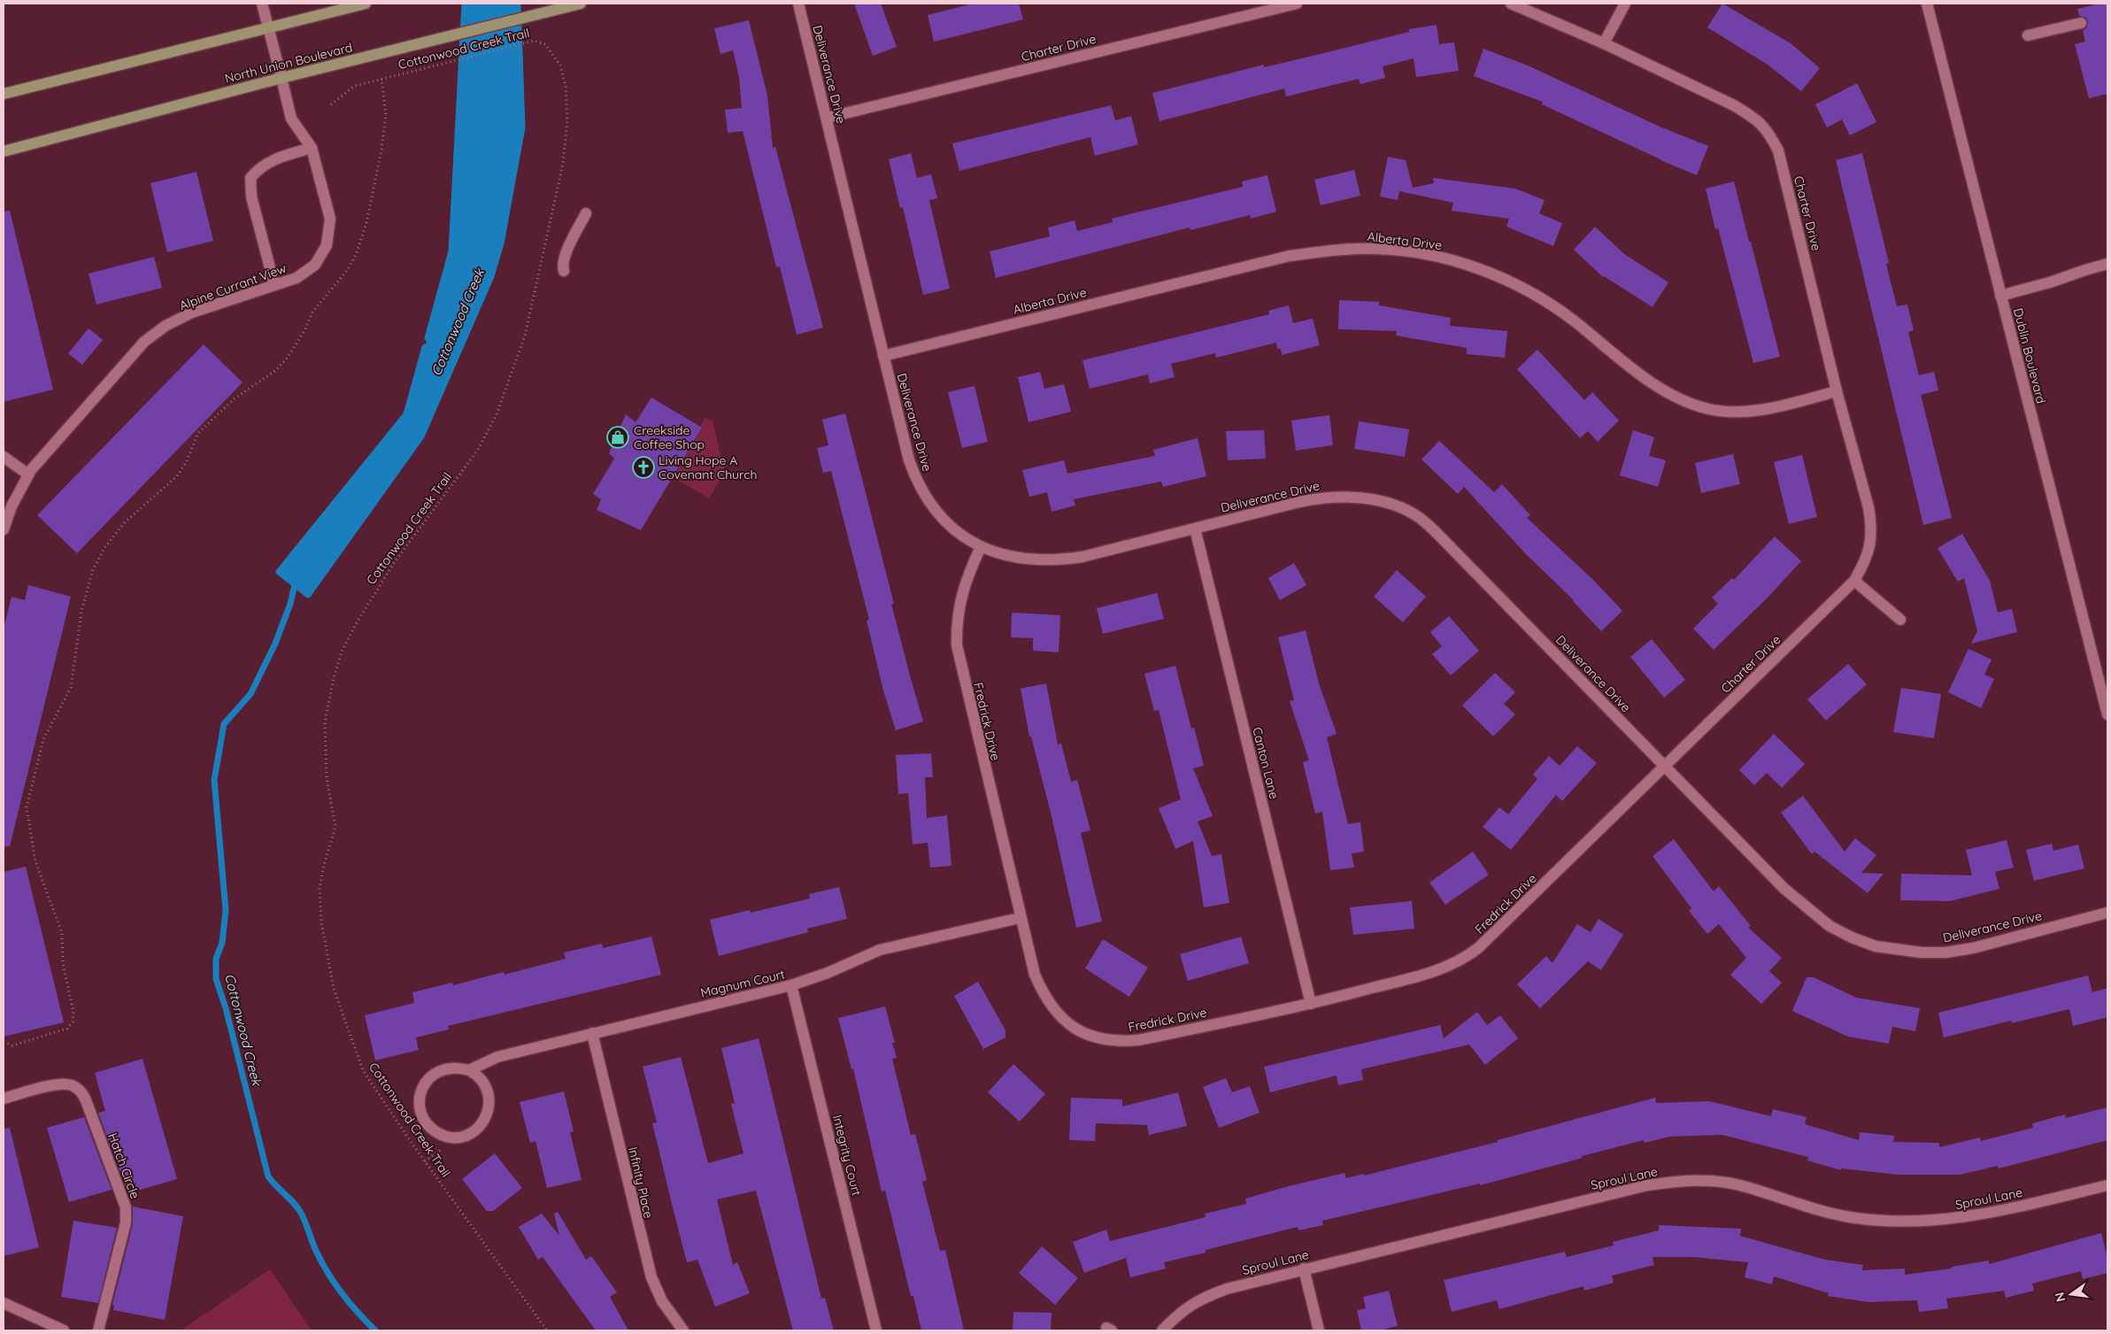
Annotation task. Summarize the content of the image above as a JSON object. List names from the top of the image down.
{
  "streets": {
    "main road": ["North Union Boulevard"],
    "street": [
      "Charter Drive",
      "Deliverance Drive",
      "Alberta Drive",
      "Alpine Currant View",
      "Dublin Boulevard",
      "Fredrick Drive",
      "Canton Lane",
      "Magnum Court",
      "Integrity Court",
      "Hatch Circle",
      "Sproul Lane",
      "Infinity Place"
    ],
    "path": ["Cottonwood Creek Trail"]
  },
  "crossings": [
    ["Charter Drive", "Deliverance Drive"],
    ["Charter Drive", "Alberta Drive"],
    ["Charter Drive", "Fredrick Drive"],
    ["North Union Boulevard", "Alpine Currant View"],
    ["Deliverance Drive", "Alberta Drive"],
    ["Deliverance Drive", "Fredrick Drive"],
    ["Deliverance Drive", "Canton Lane"],
    ["Fredrick Drive", "Canton Lane"],
    ["Fredrick Drive", "Magnum Court"],
    ["Magnum Court", "Integrity Court"],
    ["Magnum Court", "Infinity Place"]
  ],
  "water": ["Cottonwood Creek"],
  "places": {
    "shop": ["Creekside Coffee Shop"],
    "church": ["Living Hope A Covenant Church"]
  },
  "north": "left"
}
